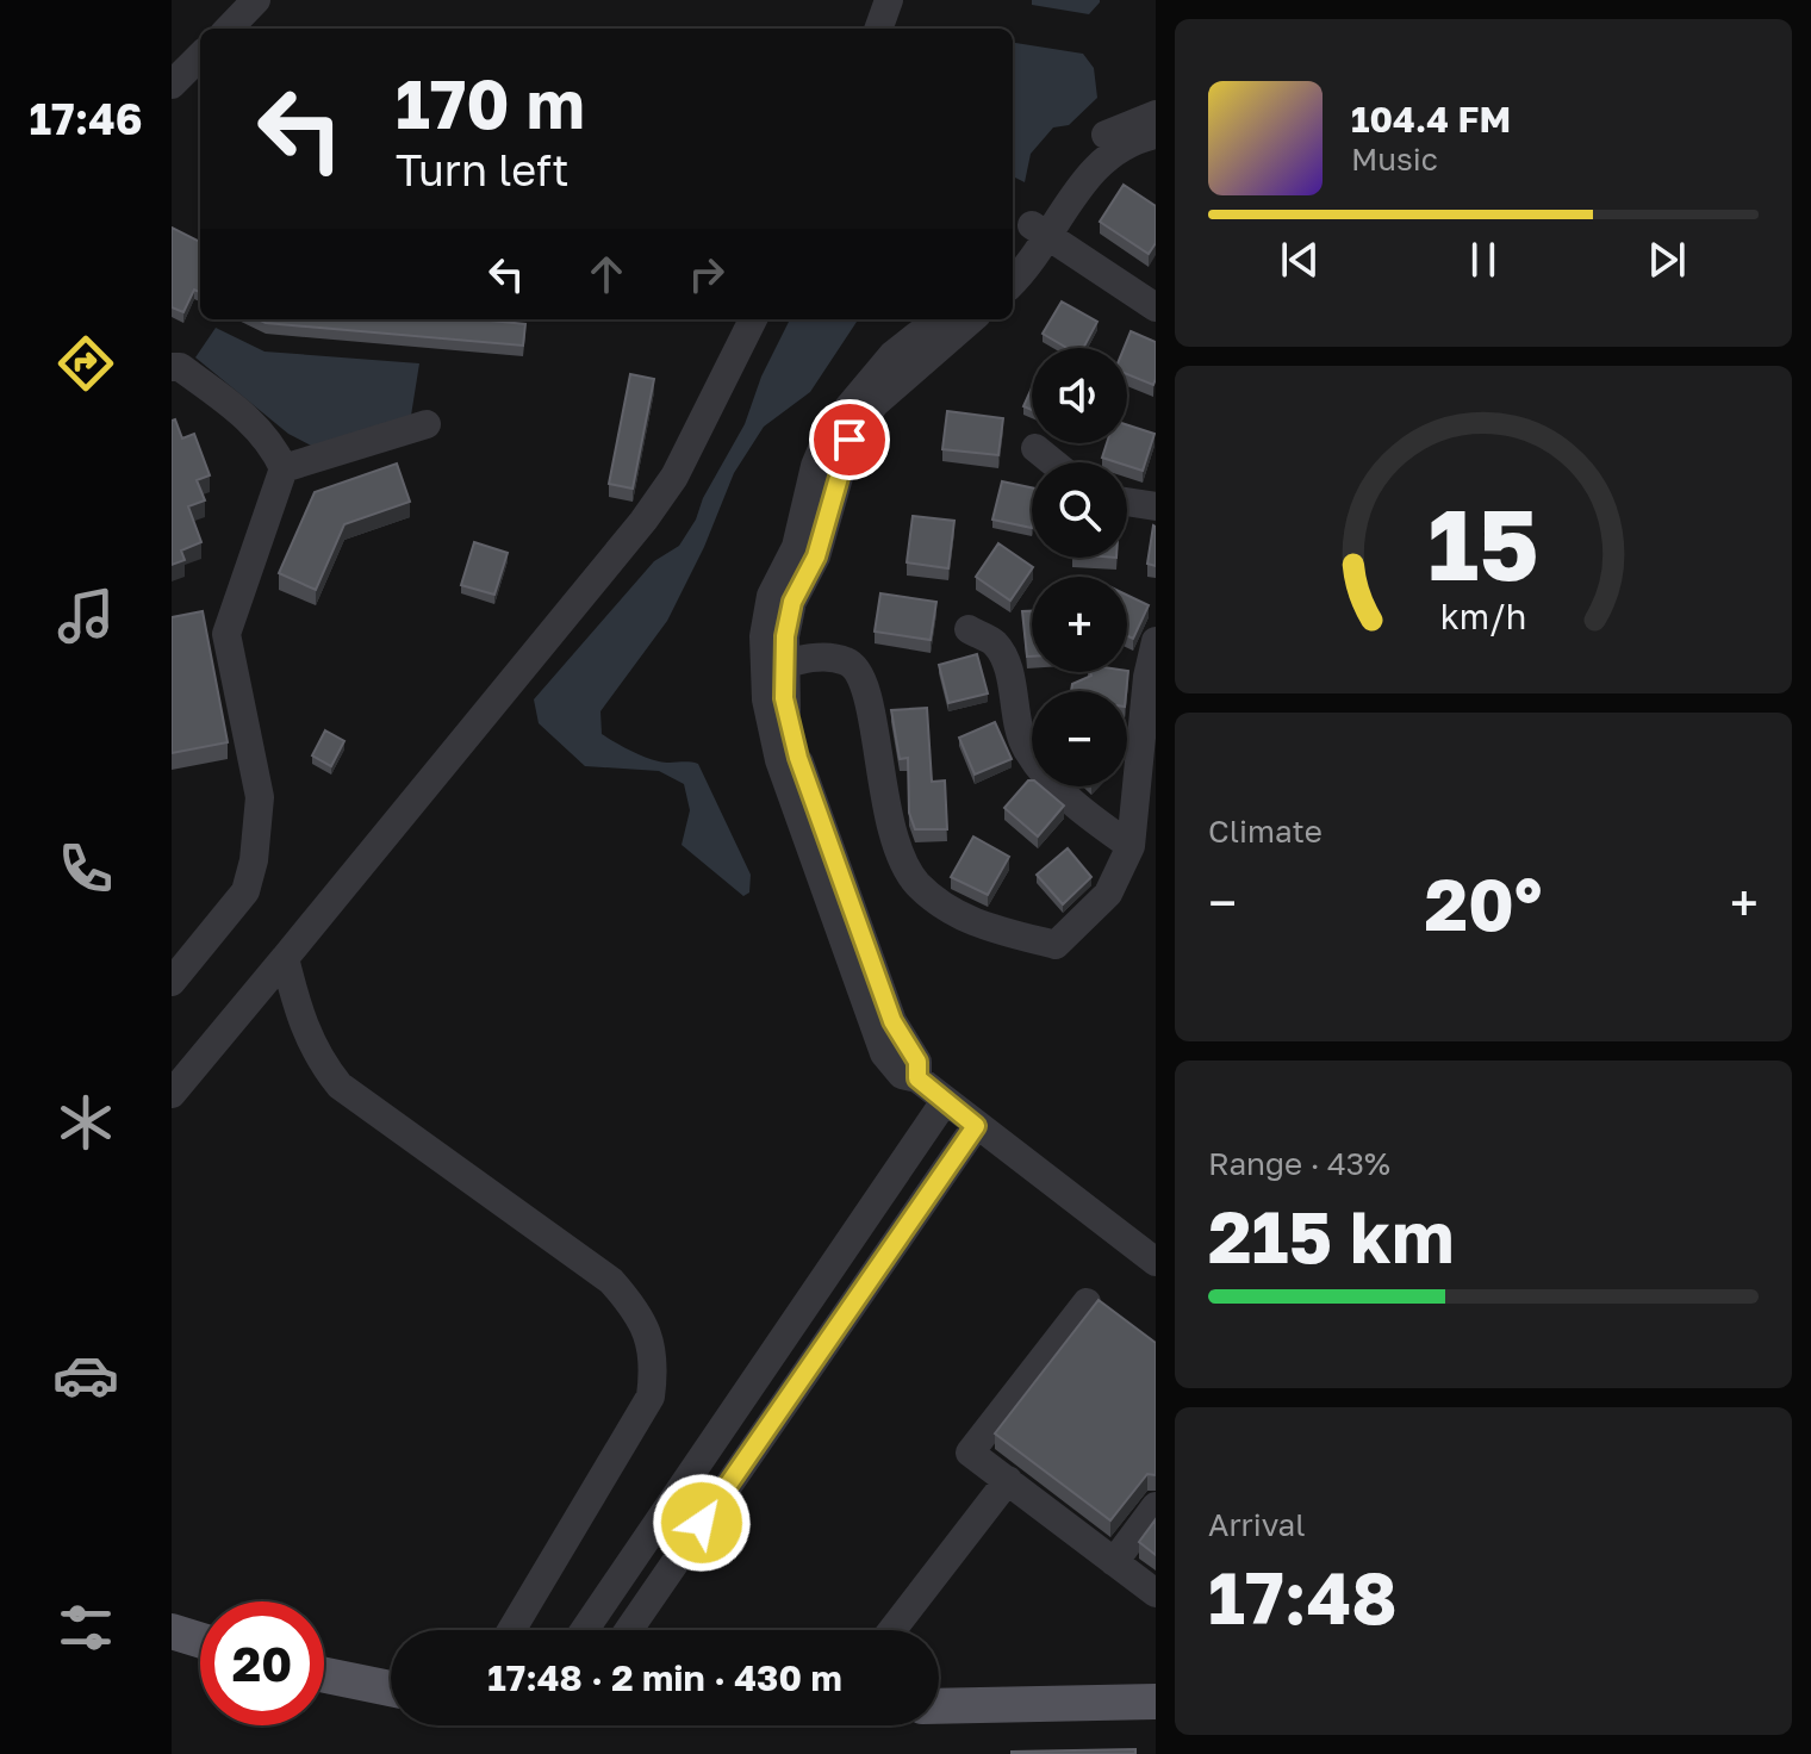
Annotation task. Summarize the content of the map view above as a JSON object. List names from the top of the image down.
{
  "page": {
    "tabs": "17:46",
    "turn": ["170 m", "Turn left"],
    "song": ["104.4 FM", "Music"],
    "map_buttons": ["+", "−"],
    "tile": [
      "Climate",
      ["Range · 43%", "215 km"],
      ["Arrival", "17:48"]
    ],
    "heat": ["−", "20°", "+"],
    "limit": "20",
    "trip": "17:48 · 2 min · 430 m",
    "gauge": ["15", "km/h"]
  }
}
